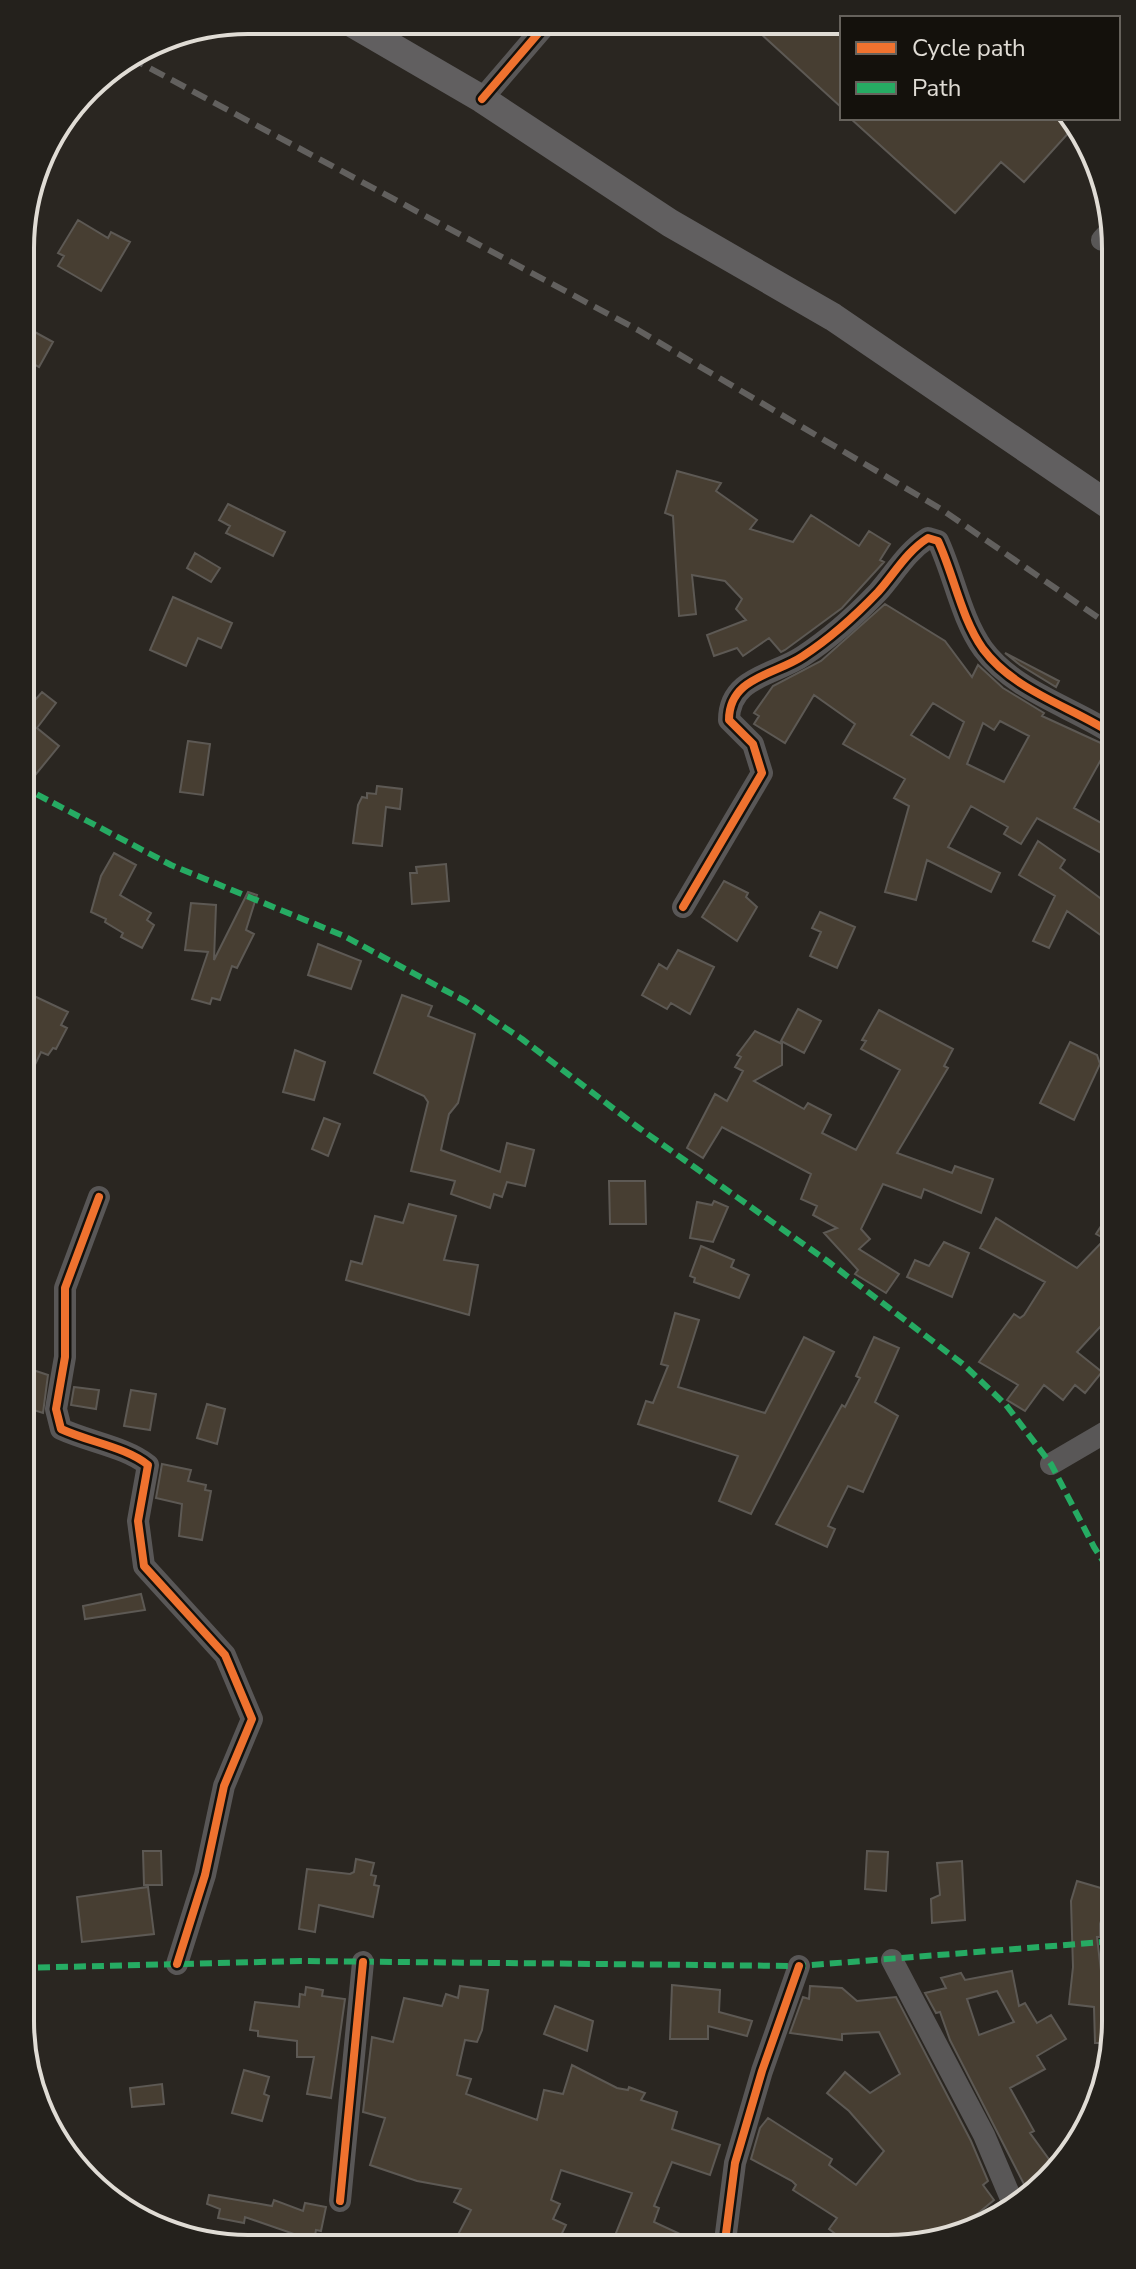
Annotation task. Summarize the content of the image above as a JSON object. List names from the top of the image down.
{
  "legend": ["Cycle path", "Path"]
}
